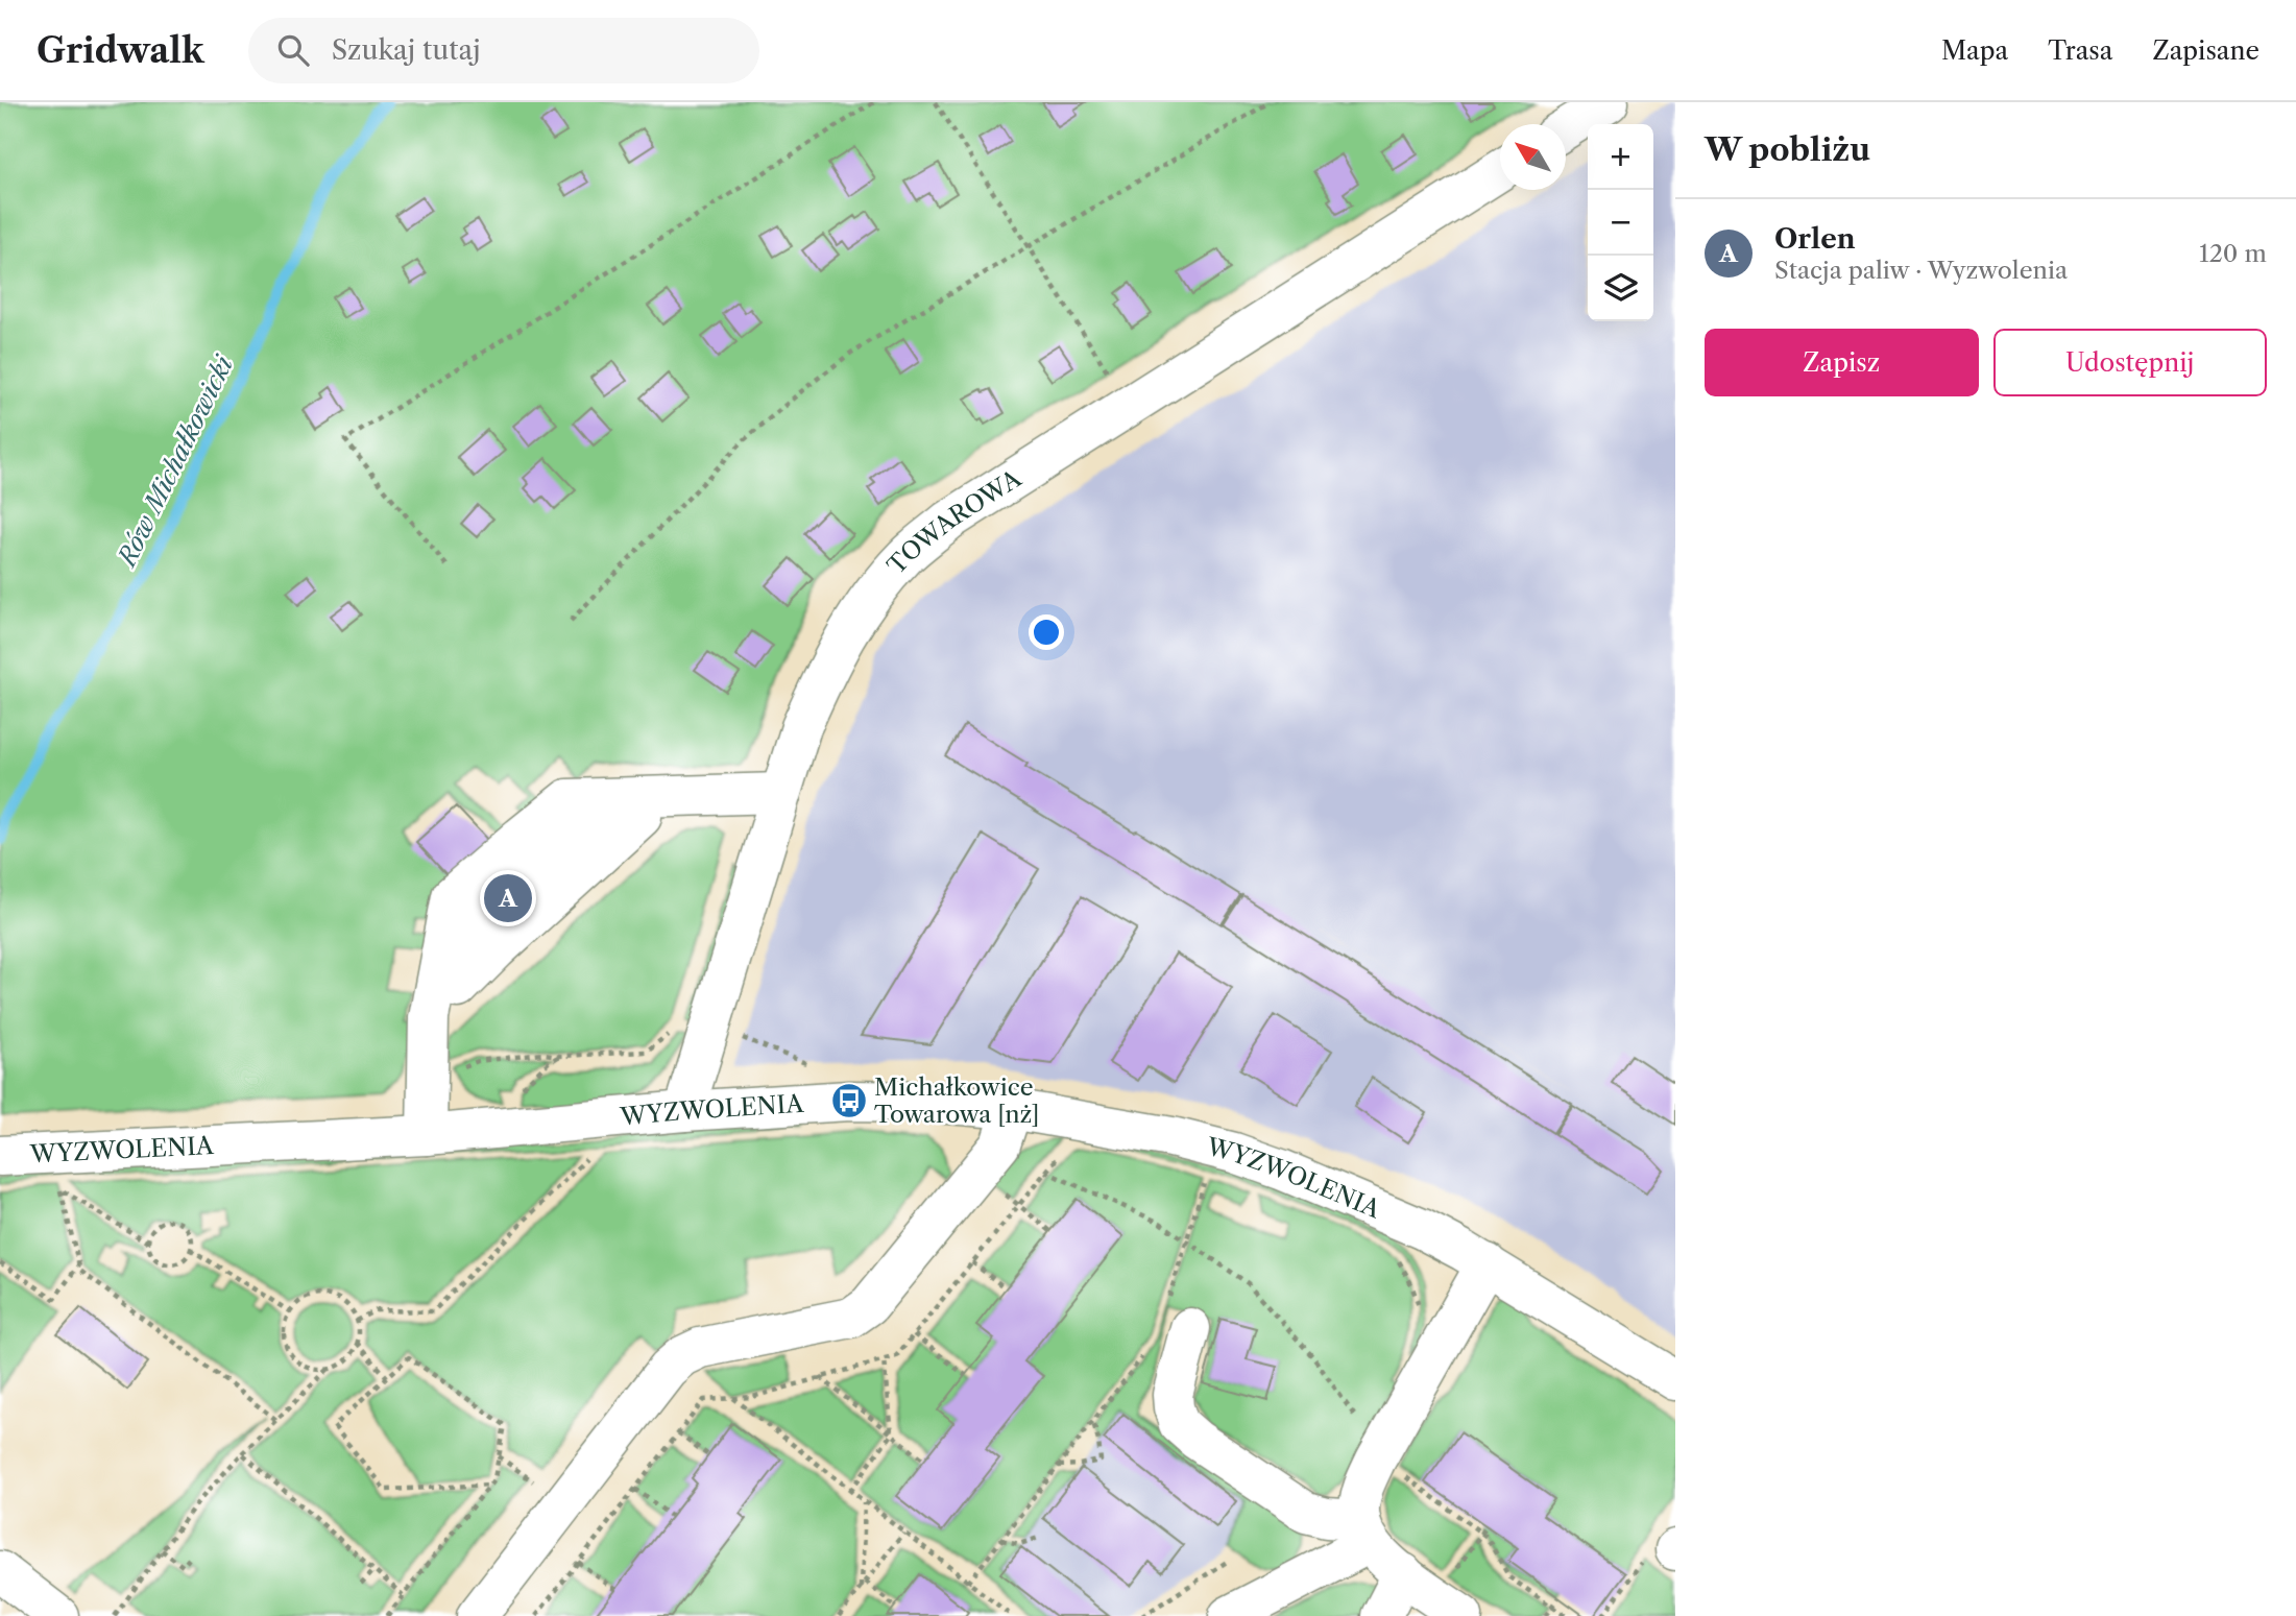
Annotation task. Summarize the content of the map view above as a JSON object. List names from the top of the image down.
{
  "streets": {
    "street": ["TOWAROWA", "WYZWOLENIA"]
  },
  "crossings": [
    ["TOWAROWA", "WYZWOLENIA"]
  ],
  "water": ["Rów Michałkowicki"],
  "places": {
    "bus stop": ["Michałkowice Towarowa [nż]"]
  },
  "north": "top left",
  "page": {
    "header": "Gridwalk",
    "search": "Szukaj tutaj",
    "nav": ["Mapa", "Trasa", "Zapisane"],
    "heading": "W pobliżu",
    "map_buttons": ["+", "−"],
    "list": [
      {
        "mark": "A",
        "name": "Orlen",
        "note": "Stacja paliw · Wyzwolenia",
        "value": "120 m"
      }
    ],
    "buttons": ["Zapisz", "Udostępnij"],
    "pins": "A"
  }
}
